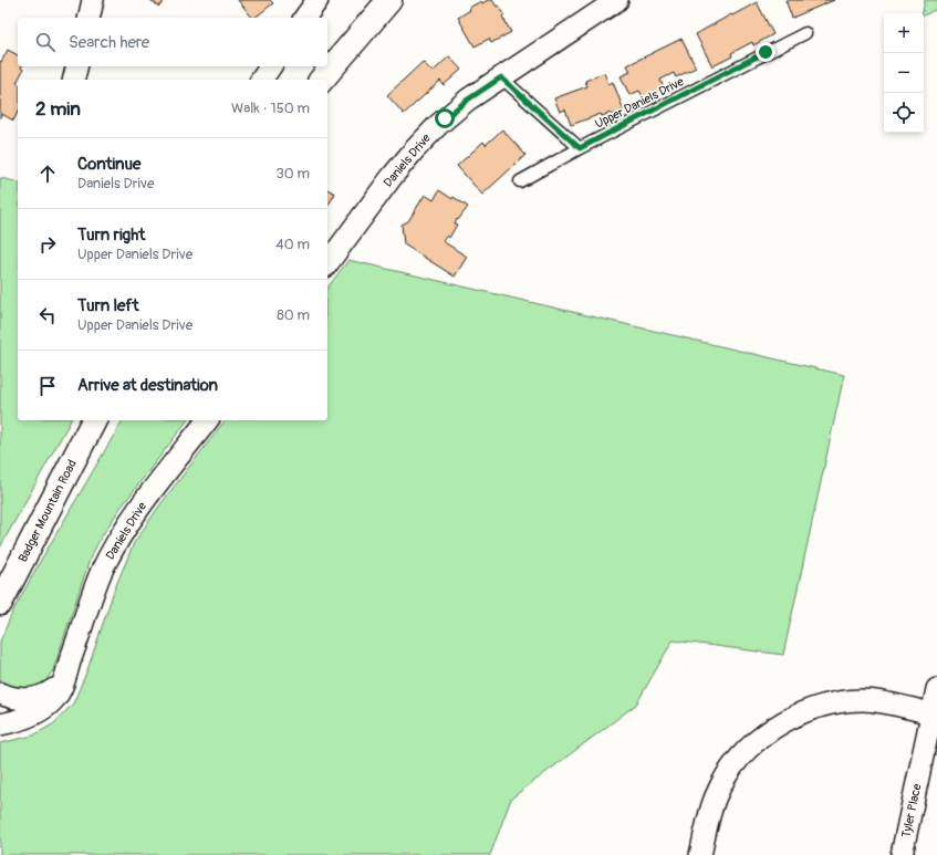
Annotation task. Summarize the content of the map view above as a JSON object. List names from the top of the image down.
{
  "streets": {
    "main road": ["Badger Mountain Road"],
    "street": ["Daniels Drive", "Tyler Place"],
    "lane": ["Upper Daniels Drive"]
  },
  "page": {
    "map_buttons": ["+", "−"],
    "search": "Search here",
    "heading": ["2 min", "Walk · 150 m"],
    "list": [
      ["Continue", "Daniels Drive", "30 m"],
      ["Turn right", "Upper Daniels Drive", "40 m"],
      ["Turn left", "Upper Daniels Drive", "80 m"],
      "Arrive at destination"
    ]
  }
}
